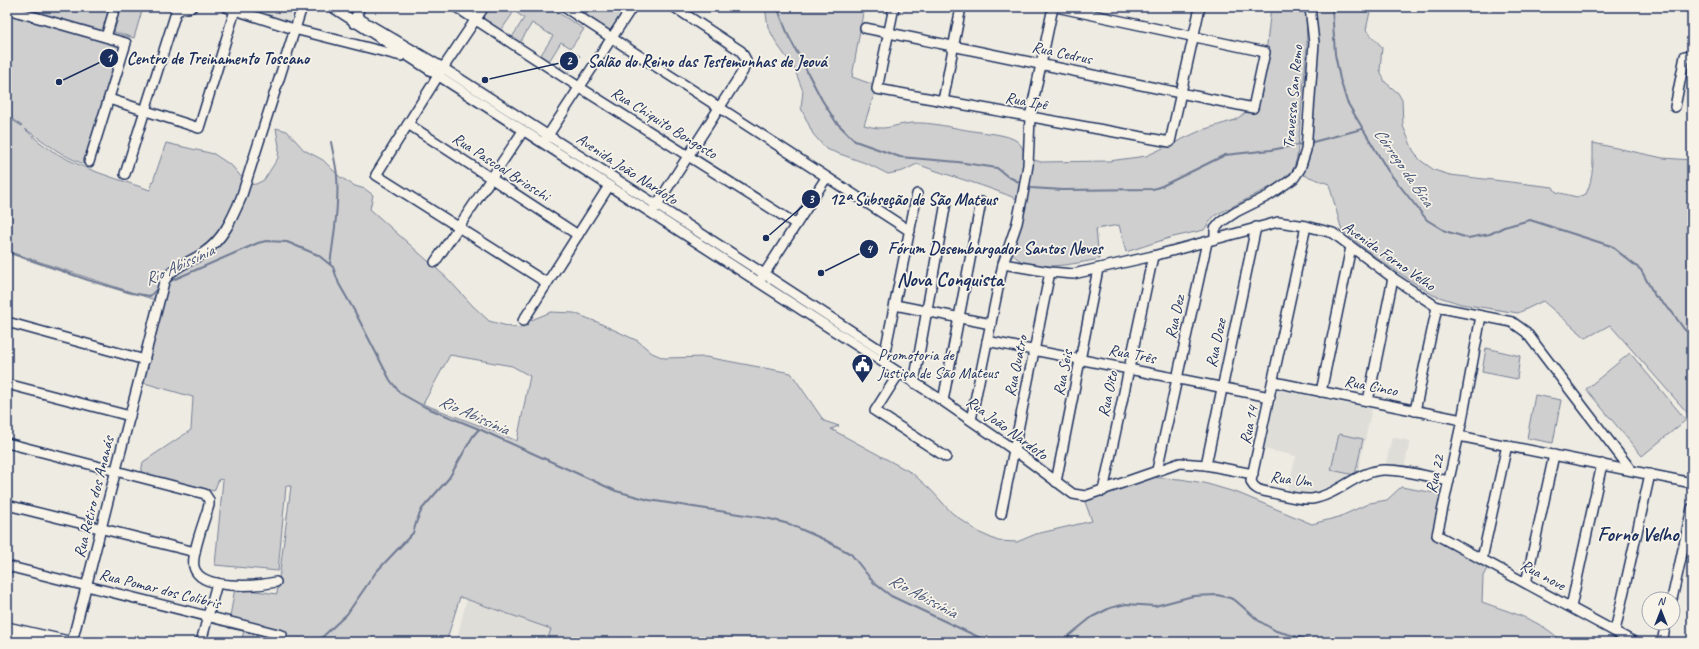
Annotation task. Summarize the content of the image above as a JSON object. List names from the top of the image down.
{
  "streets": {
    "street": [
      "Rua Cedrus",
      "Travessa San Remo",
      "Rua Ipê",
      "Rua Chiquito Bongosto",
      "Rua Pascoal Brioschi",
      "Avenida João Nardoto",
      "Avenida Forno Velho",
      "Rua Dez",
      "Rua Doze",
      "Rua Três",
      "Rua Quatro",
      "Rua Seis",
      "Rua Cinco",
      "Rua Oito",
      "Rua 14",
      "Rua João Nardoto",
      "Rua 22",
      "Rua Um",
      "Rua Retiro dos Ananás",
      "Rua nove",
      "Rua Pomar dos Colibris"
    ]
  },
  "crossings": [
    ["Rua Cedrus", "Rua Ipê"],
    ["Travessa San Remo", "Avenida Forno Velho"],
    ["Travessa San Remo", "Rua Dez"],
    ["Avenida João Nardoto", "Rua João Nardoto"],
    ["Avenida Forno Velho", "Rua Dez"],
    ["Avenida Forno Velho", "Rua Doze"],
    ["Avenida Forno Velho", "Rua Quatro"],
    ["Avenida Forno Velho", "Rua Seis"],
    ["Avenida Forno Velho", "Rua Oito"],
    ["Avenida Forno Velho", "Rua 14"],
    ["Avenida Forno Velho", "Rua 22"],
    ["Rua Dez", "Rua Três"],
    ["Rua Dez", "Rua Um"],
    ["Rua Doze", "Rua Três"],
    ["Rua Doze", "Rua Um"],
    ["Rua Três", "Rua Quatro"],
    ["Rua Três", "Rua Seis"],
    ["Rua Três", "Rua Oito"],
    ["Rua Três", "Rua 14"],
    ["Rua Quatro", "Rua João Nardoto"],
    ["Rua Seis", "Rua João Nardoto"],
    ["Rua Cinco", "Rua 14"],
    ["Rua Cinco", "Rua 22"],
    ["Rua Oito", "Rua Um"],
    ["Rua 14", "Rua Um"],
    ["Rua João Nardoto", "Rua Um"],
    ["Rua 22", "Rua Um"],
    ["Rua 22", "Rua nove"],
    ["Rua Retiro dos Ananás", "Rua Pomar dos Colibris"]
  ],
  "districts": ["Nova Conquista", "Forno Velho"],
  "water": ["Córrego da Bica", "Rio Abissínia"],
  "places": {
    "other": [
      "Salão do Reino das Testemunhas de Jeová",
      "Centro de Treinamento Toscano",
      "12ª Subseção de São Mateus",
      "Fórum Desembargador Santos Neves"
    ],
    "public building": ["Promotoria de Justiça de São Mateus"]
  },
  "north": "top"
}
